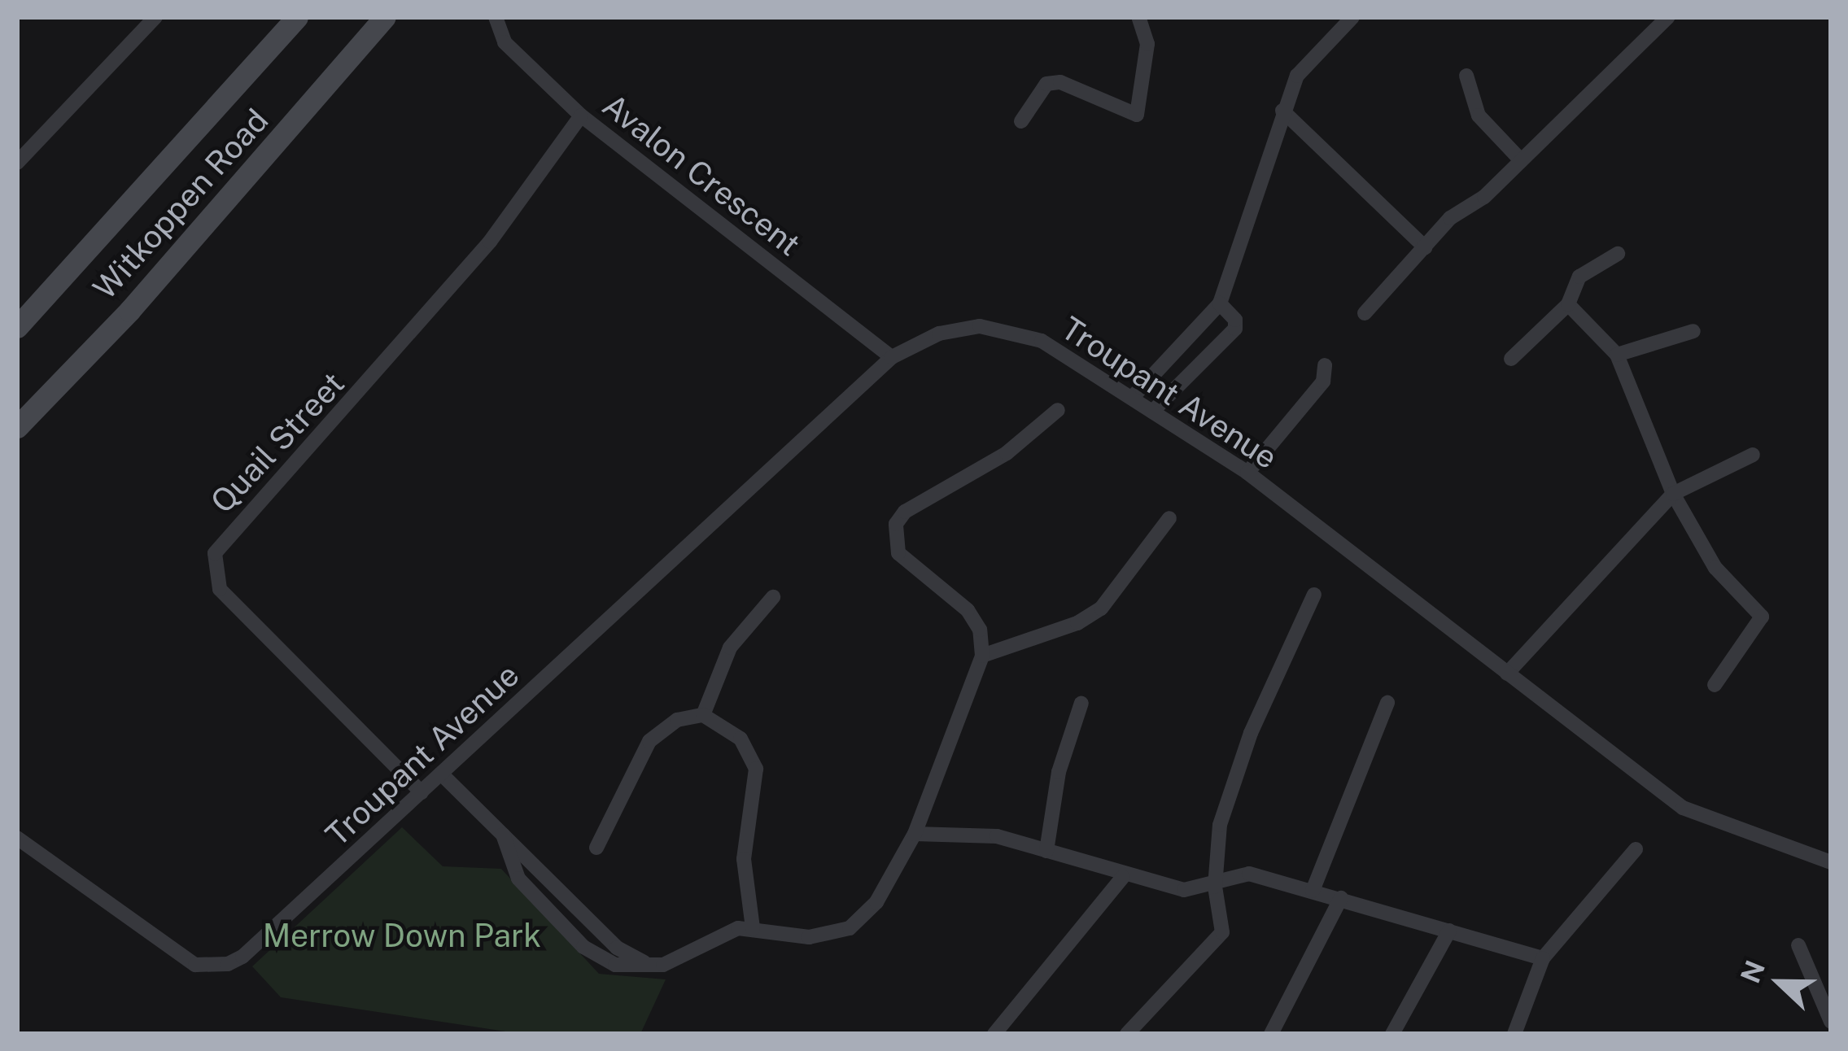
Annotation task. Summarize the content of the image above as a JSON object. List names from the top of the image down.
{
  "streets": {
    "main road": ["Witkoppen Road"],
    "street": ["Avalon Crescent", "Troupant Avenue", "Quail Street"]
  },
  "crossings": [
    ["Avalon Crescent", "Troupant Avenue"],
    ["Avalon Crescent", "Quail Street"],
    ["Troupant Avenue", "Quail Street"]
  ],
  "parks": ["Merrow Down Park"],
  "north": "left"
}
